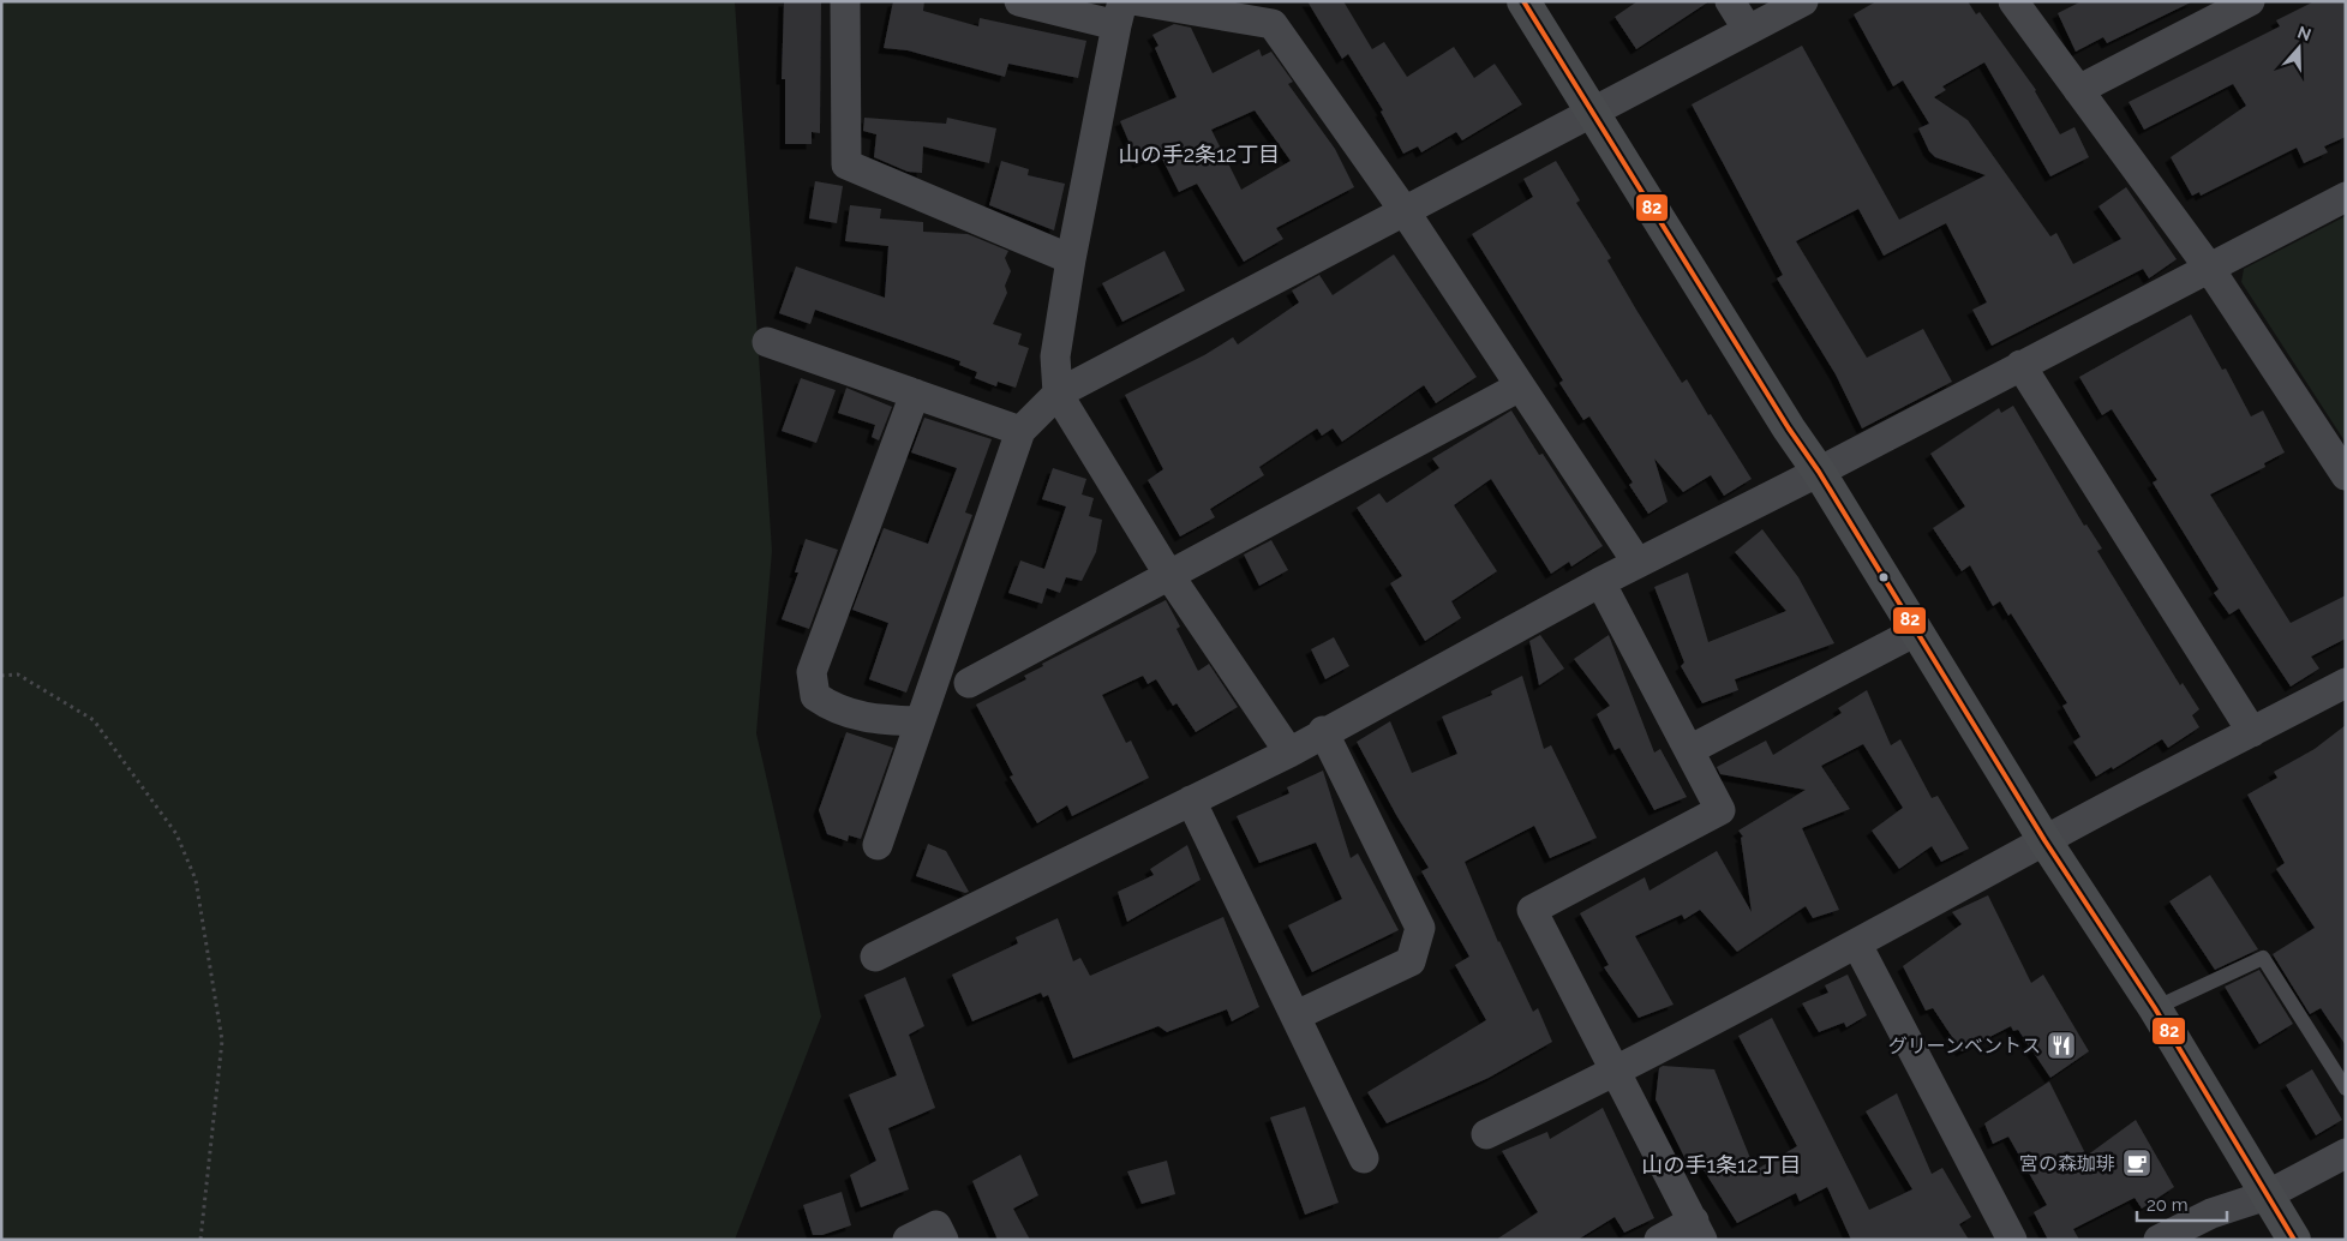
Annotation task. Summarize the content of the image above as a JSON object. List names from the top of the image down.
{
  "districts": ["山の手2条12丁目", "山の手1条12丁目"],
  "places": {
    "restaurant": ["グリーンベントス"],
    "cafe": ["宮の森珈琲"]
  },
  "lines": ["transit line 82"],
  "scale_bar": "20 m",
  "north": "top"
}
